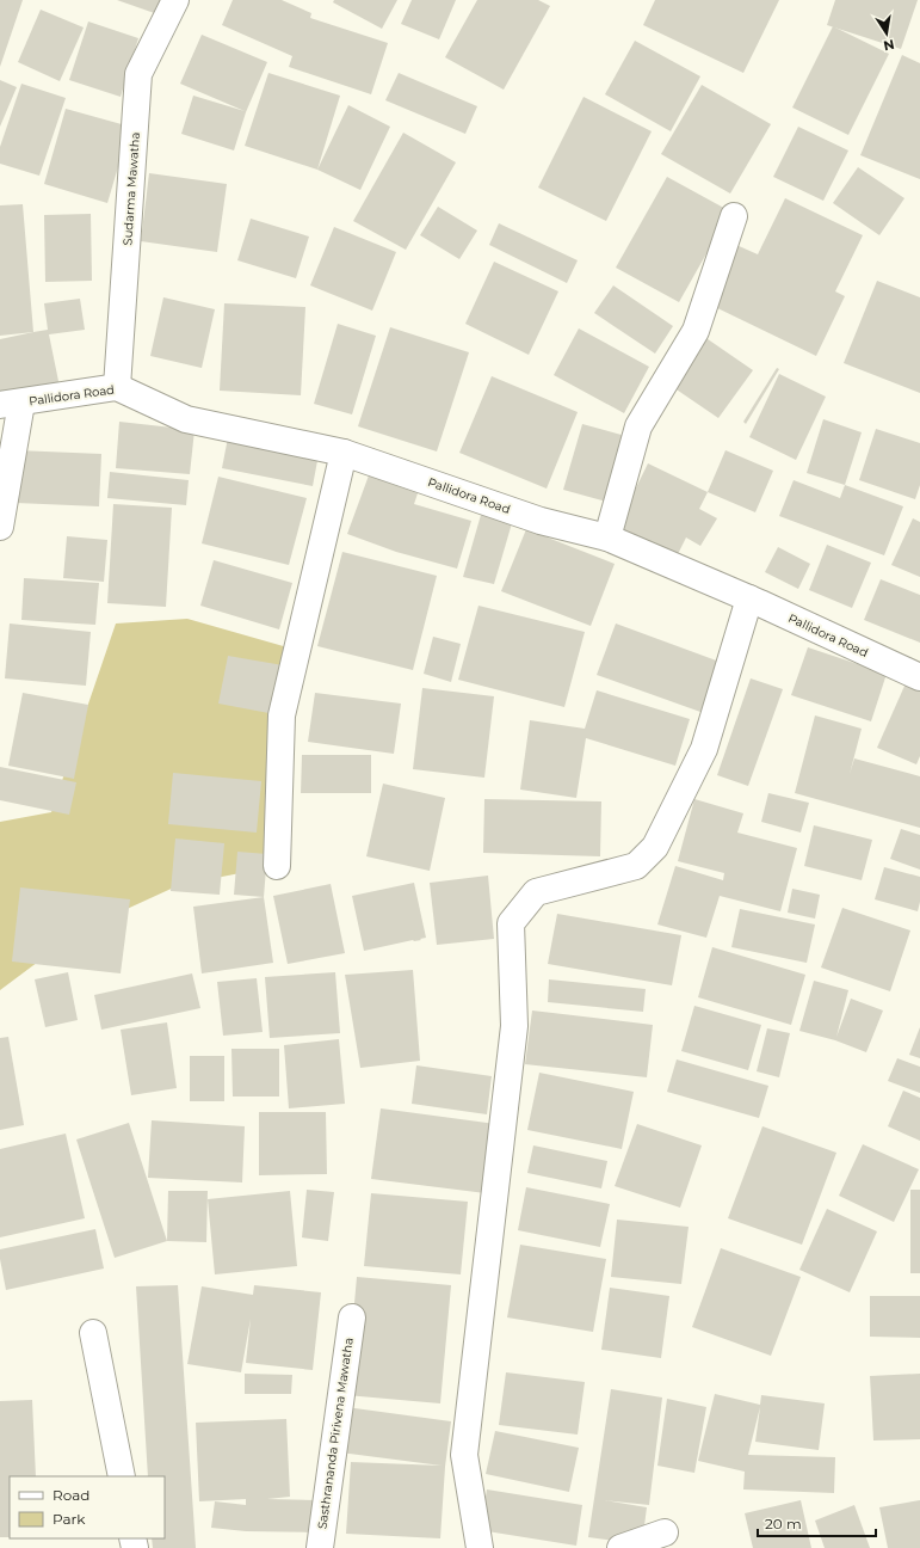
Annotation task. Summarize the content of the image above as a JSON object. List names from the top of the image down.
{
  "streets": {
    "street": ["Sudarma Mawatha", "Pallidora Road", "Sasthrananda Pirivena Mawatha"]
  },
  "crossings": [
    ["Sudarma Mawatha", "Pallidora Road"]
  ],
  "legend": ["Road", "Park"],
  "scale_bar": "20 m",
  "north": "bottom"
}
